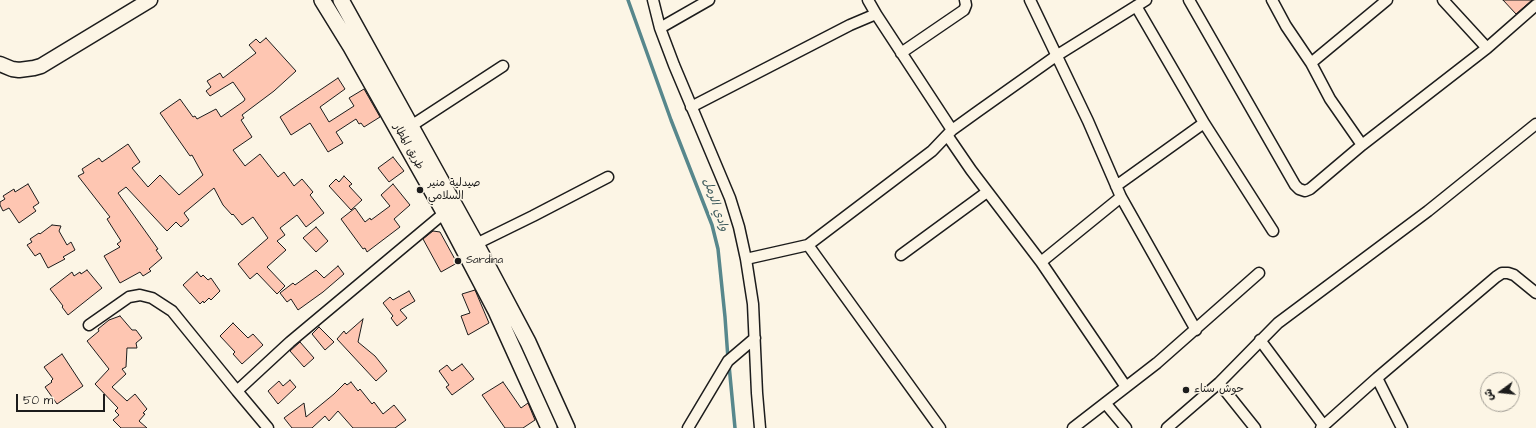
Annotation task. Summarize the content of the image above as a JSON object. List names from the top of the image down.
{
  "streets": {
    "main road": ["طريق المطار"]
  },
  "water": ["وادي الرمل"],
  "places": ["صيدلية منير السلامي", "Sardina", "حوش سناء"],
  "scale_bar": "50 m",
  "north": "left"
}
